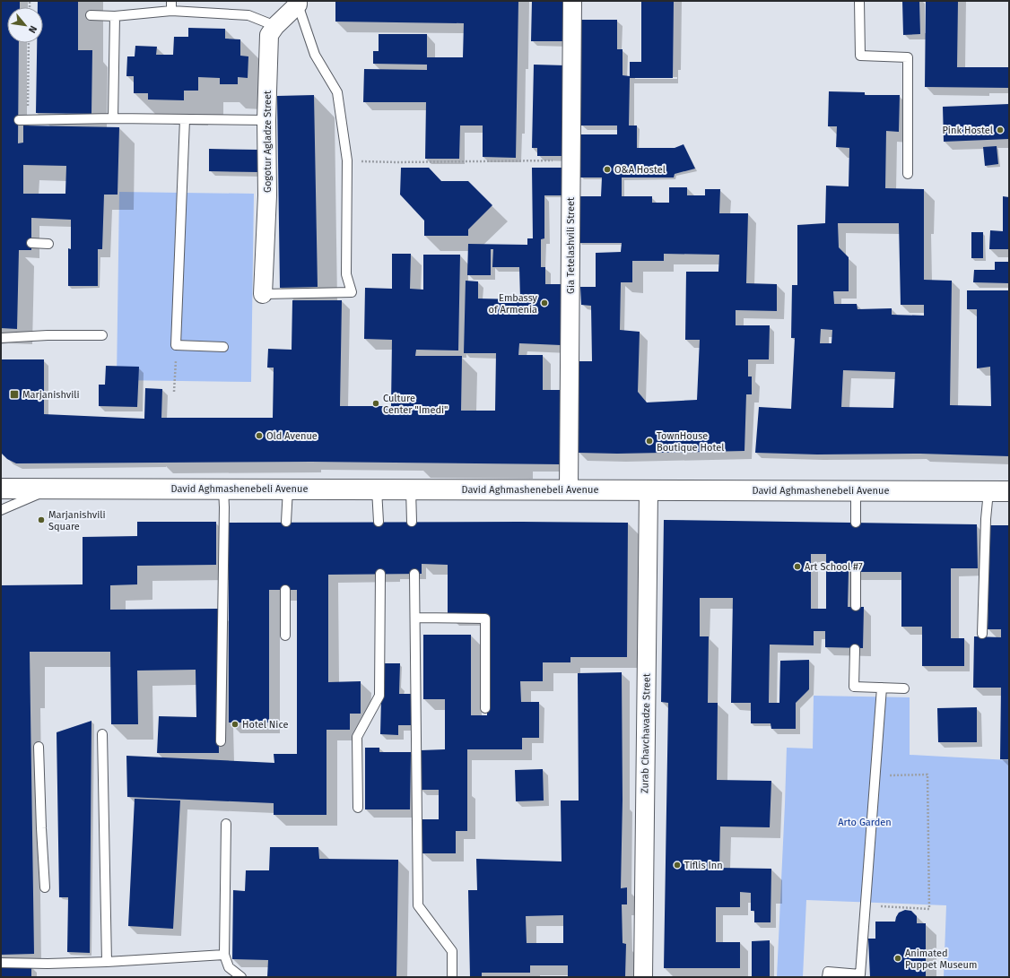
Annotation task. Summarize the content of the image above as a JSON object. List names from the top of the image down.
{
  "streets": {
    "main road": ["David Aghmashenebeli Avenue"],
    "street": ["Gogotur Agladze Street", "Gia Tetelashvili Street", "Zurab Chavchavadze Street"]
  },
  "crossings": [
    ["Gia Tetelashvili Street", "David Aghmashenebeli Avenue"],
    ["David Aghmashenebeli Avenue", "Zurab Chavchavadze Street"]
  ],
  "parks": ["Arto Garden"],
  "places": {
    "other": [
      "Pink Hostel",
      "O&A Hostel",
      "Embassy of Armenia",
      "Culture Center \"Imedi\"",
      "Old Avenue",
      "TownHouse Boutique Hotel",
      "Marjanishvili Square",
      "Art School #7",
      "Hotel Nice",
      "Tiflis Inn",
      "Animated Puppet Museum"
    ],
    "transit": ["Marjanishvili"]
  },
  "north": "bottom right"
}
